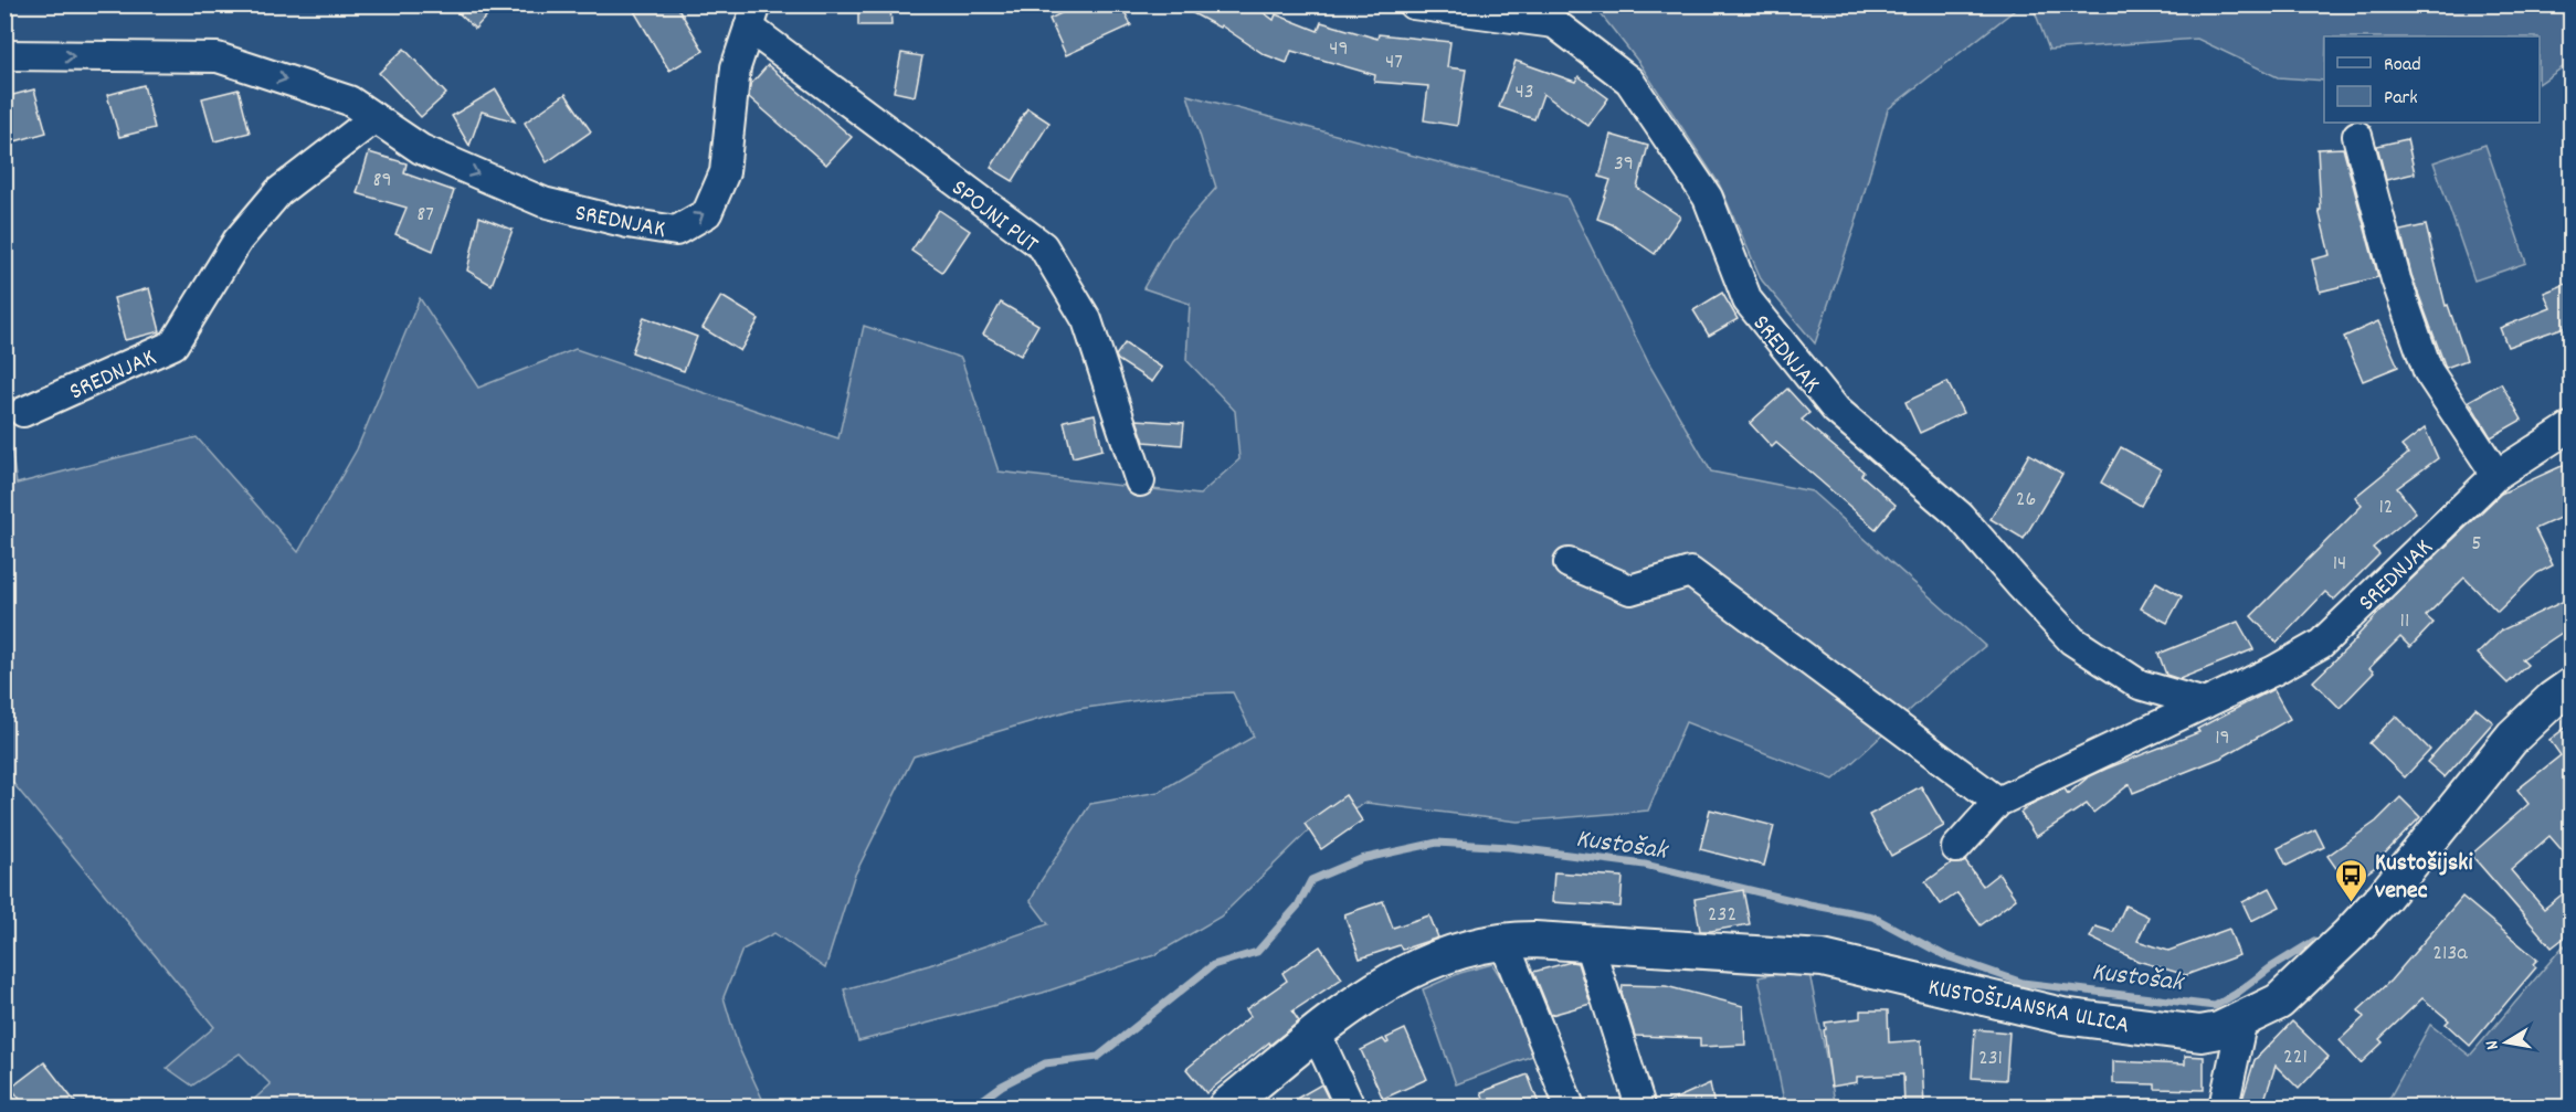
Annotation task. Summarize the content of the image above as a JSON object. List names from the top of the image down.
{
  "streets": {
    "street": ["SPOJNI PUT", "SREDNJAK", "KUSTOŠIJANSKA ULICA"]
  },
  "crossings": [
    ["SPOJNI PUT", "SREDNJAK"]
  ],
  "water": ["Kustošak"],
  "places": {
    "bus stop": ["Kustošijski venec"]
  },
  "house_numbers": [
    "49",
    "47",
    "43",
    "39",
    "89",
    "87",
    "26",
    "12",
    "5",
    "14",
    "11",
    "19",
    "232",
    "213a",
    "221",
    "231"
  ],
  "legend": ["Road", "Park"],
  "north": "left"
}
